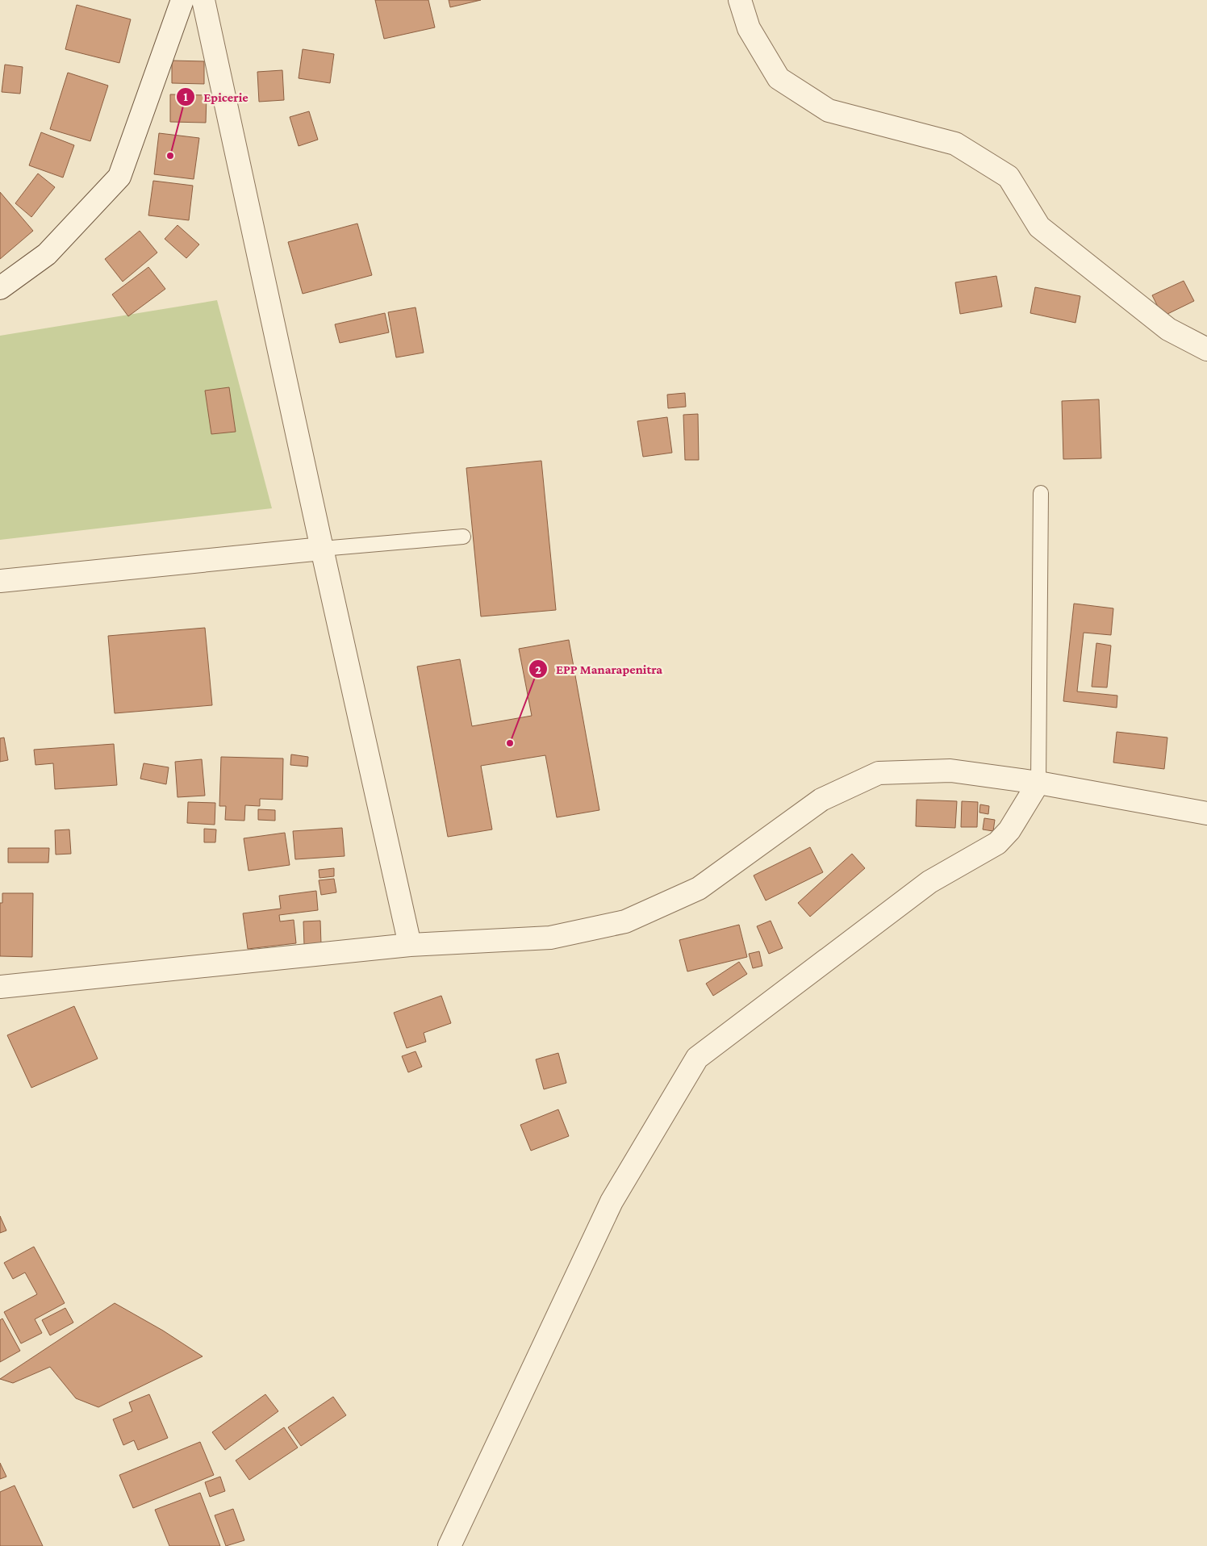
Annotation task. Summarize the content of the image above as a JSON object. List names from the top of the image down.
{
  "places": ["Epicerie", "EPP Manarapenitra"]
}
